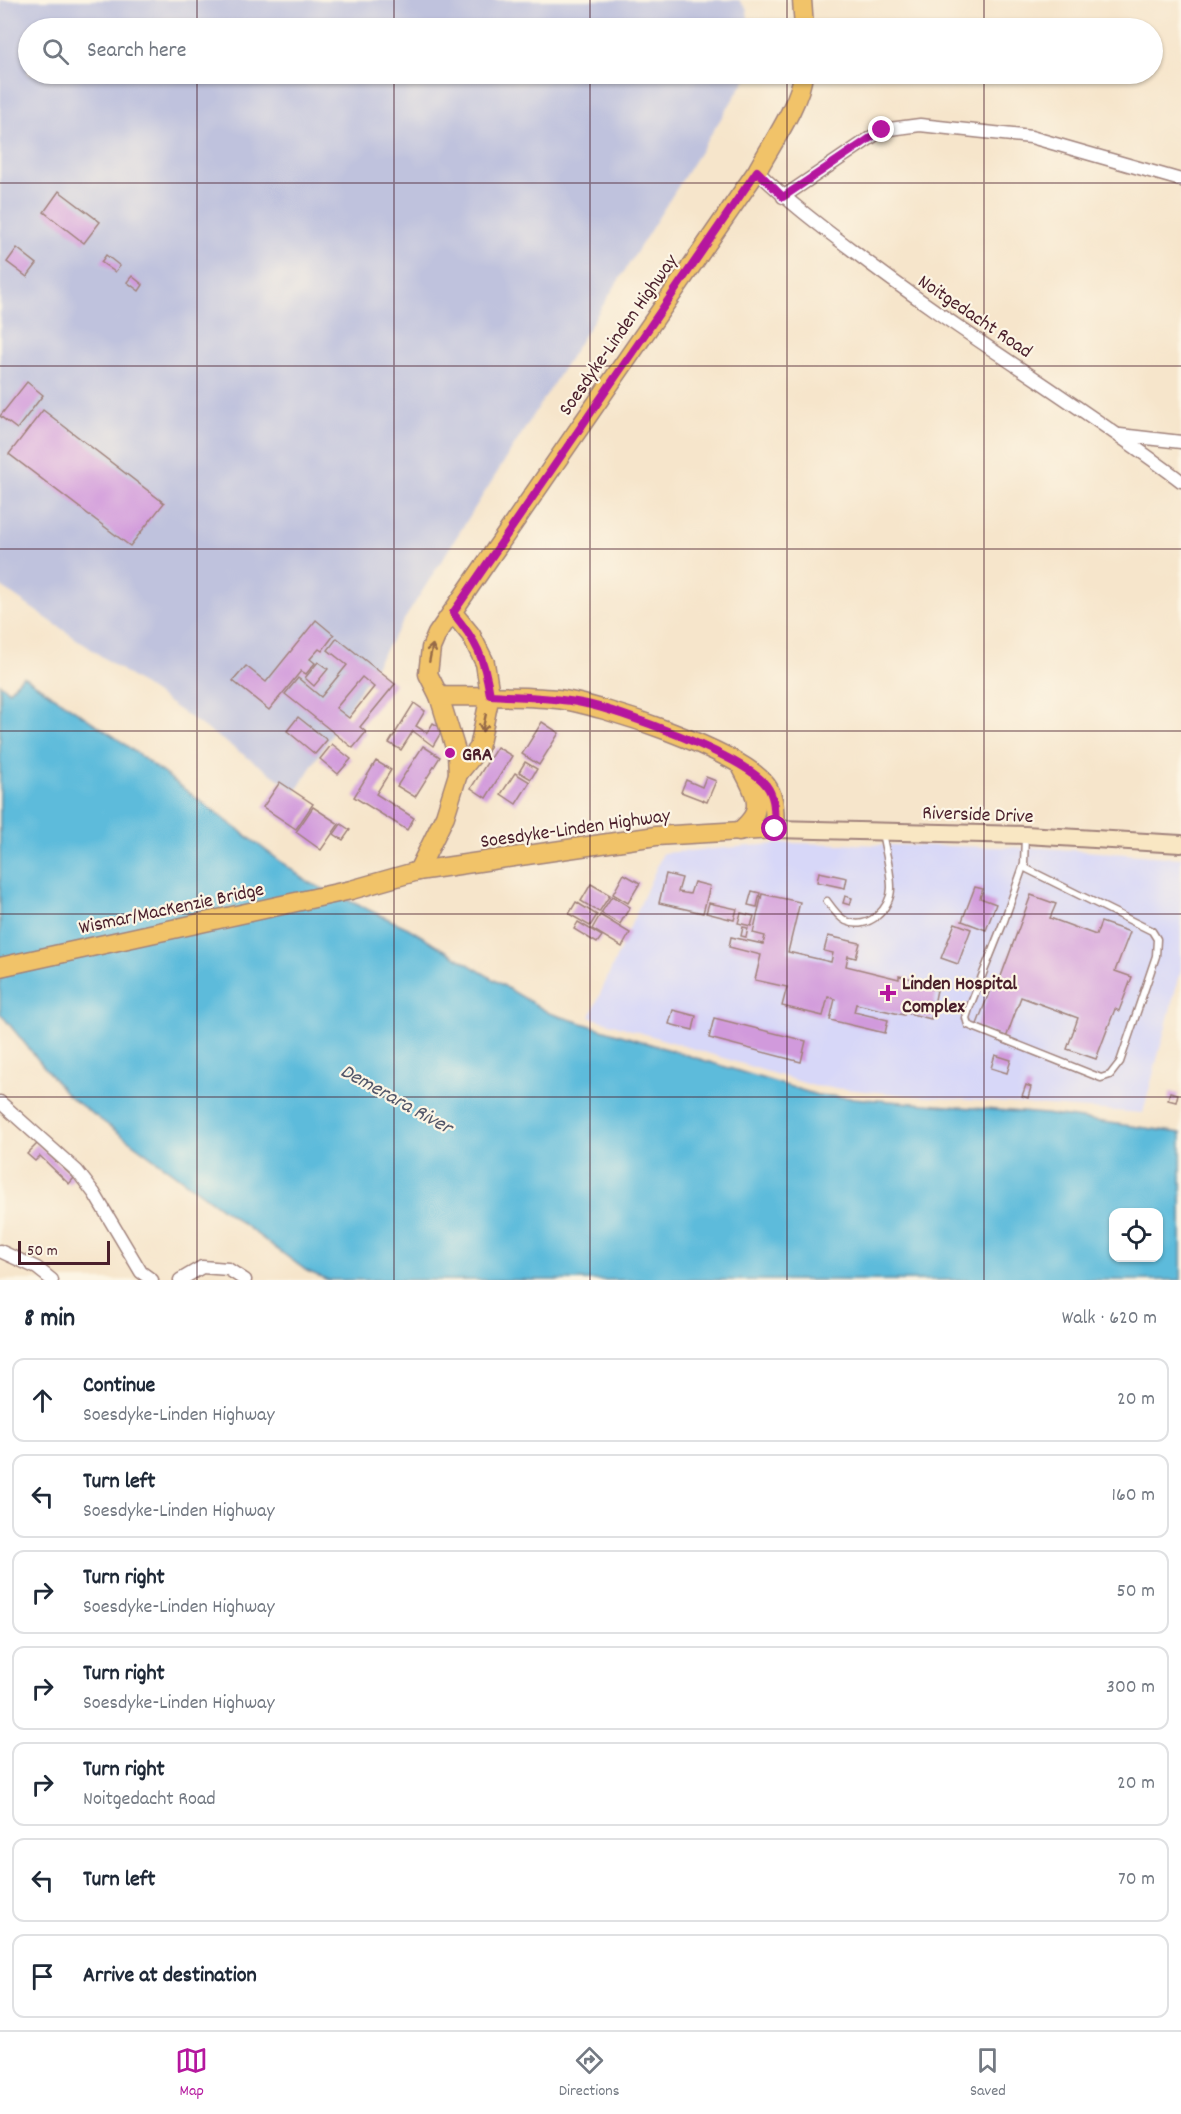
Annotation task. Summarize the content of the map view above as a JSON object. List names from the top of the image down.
{
  "streets": {
    "main road": ["Soesdyke-Linden Highway", "Wismar/MacKenzie Bridge"],
    "street": ["Noitgedacht Road", "Riverside Drive"]
  },
  "crossings": [
    ["Noitgedacht Road", "Soesdyke-Linden Highway"],
    ["Soesdyke-Linden Highway", "Riverside Drive"],
    ["Soesdyke-Linden Highway", "Wismar/MacKenzie Bridge"]
  ],
  "water": ["Demerara River"],
  "places": {
    "other": ["GRA"],
    "health": ["Linden Hospital Complex"]
  },
  "scale_bar": "50 m",
  "page": {
    "search": "Search here",
    "scale": "50 m",
    "heading": ["8 min", "Walk · 620 m"],
    "list": [
      ["Continue", "Soesdyke-Linden Highway", "20 m"],
      ["Turn left", "Soesdyke-Linden Highway", "160 m"],
      ["Turn right", "Soesdyke-Linden Highway", "50 m"],
      ["Turn right", "Soesdyke-Linden Highway", "300 m"],
      ["Turn right", "Noitgedacht Road", "20 m"],
      ["Turn left", "70 m"],
      "Arrive at destination"
    ],
    "nav": ["Map", "Directions", "Saved"]
  }
}
